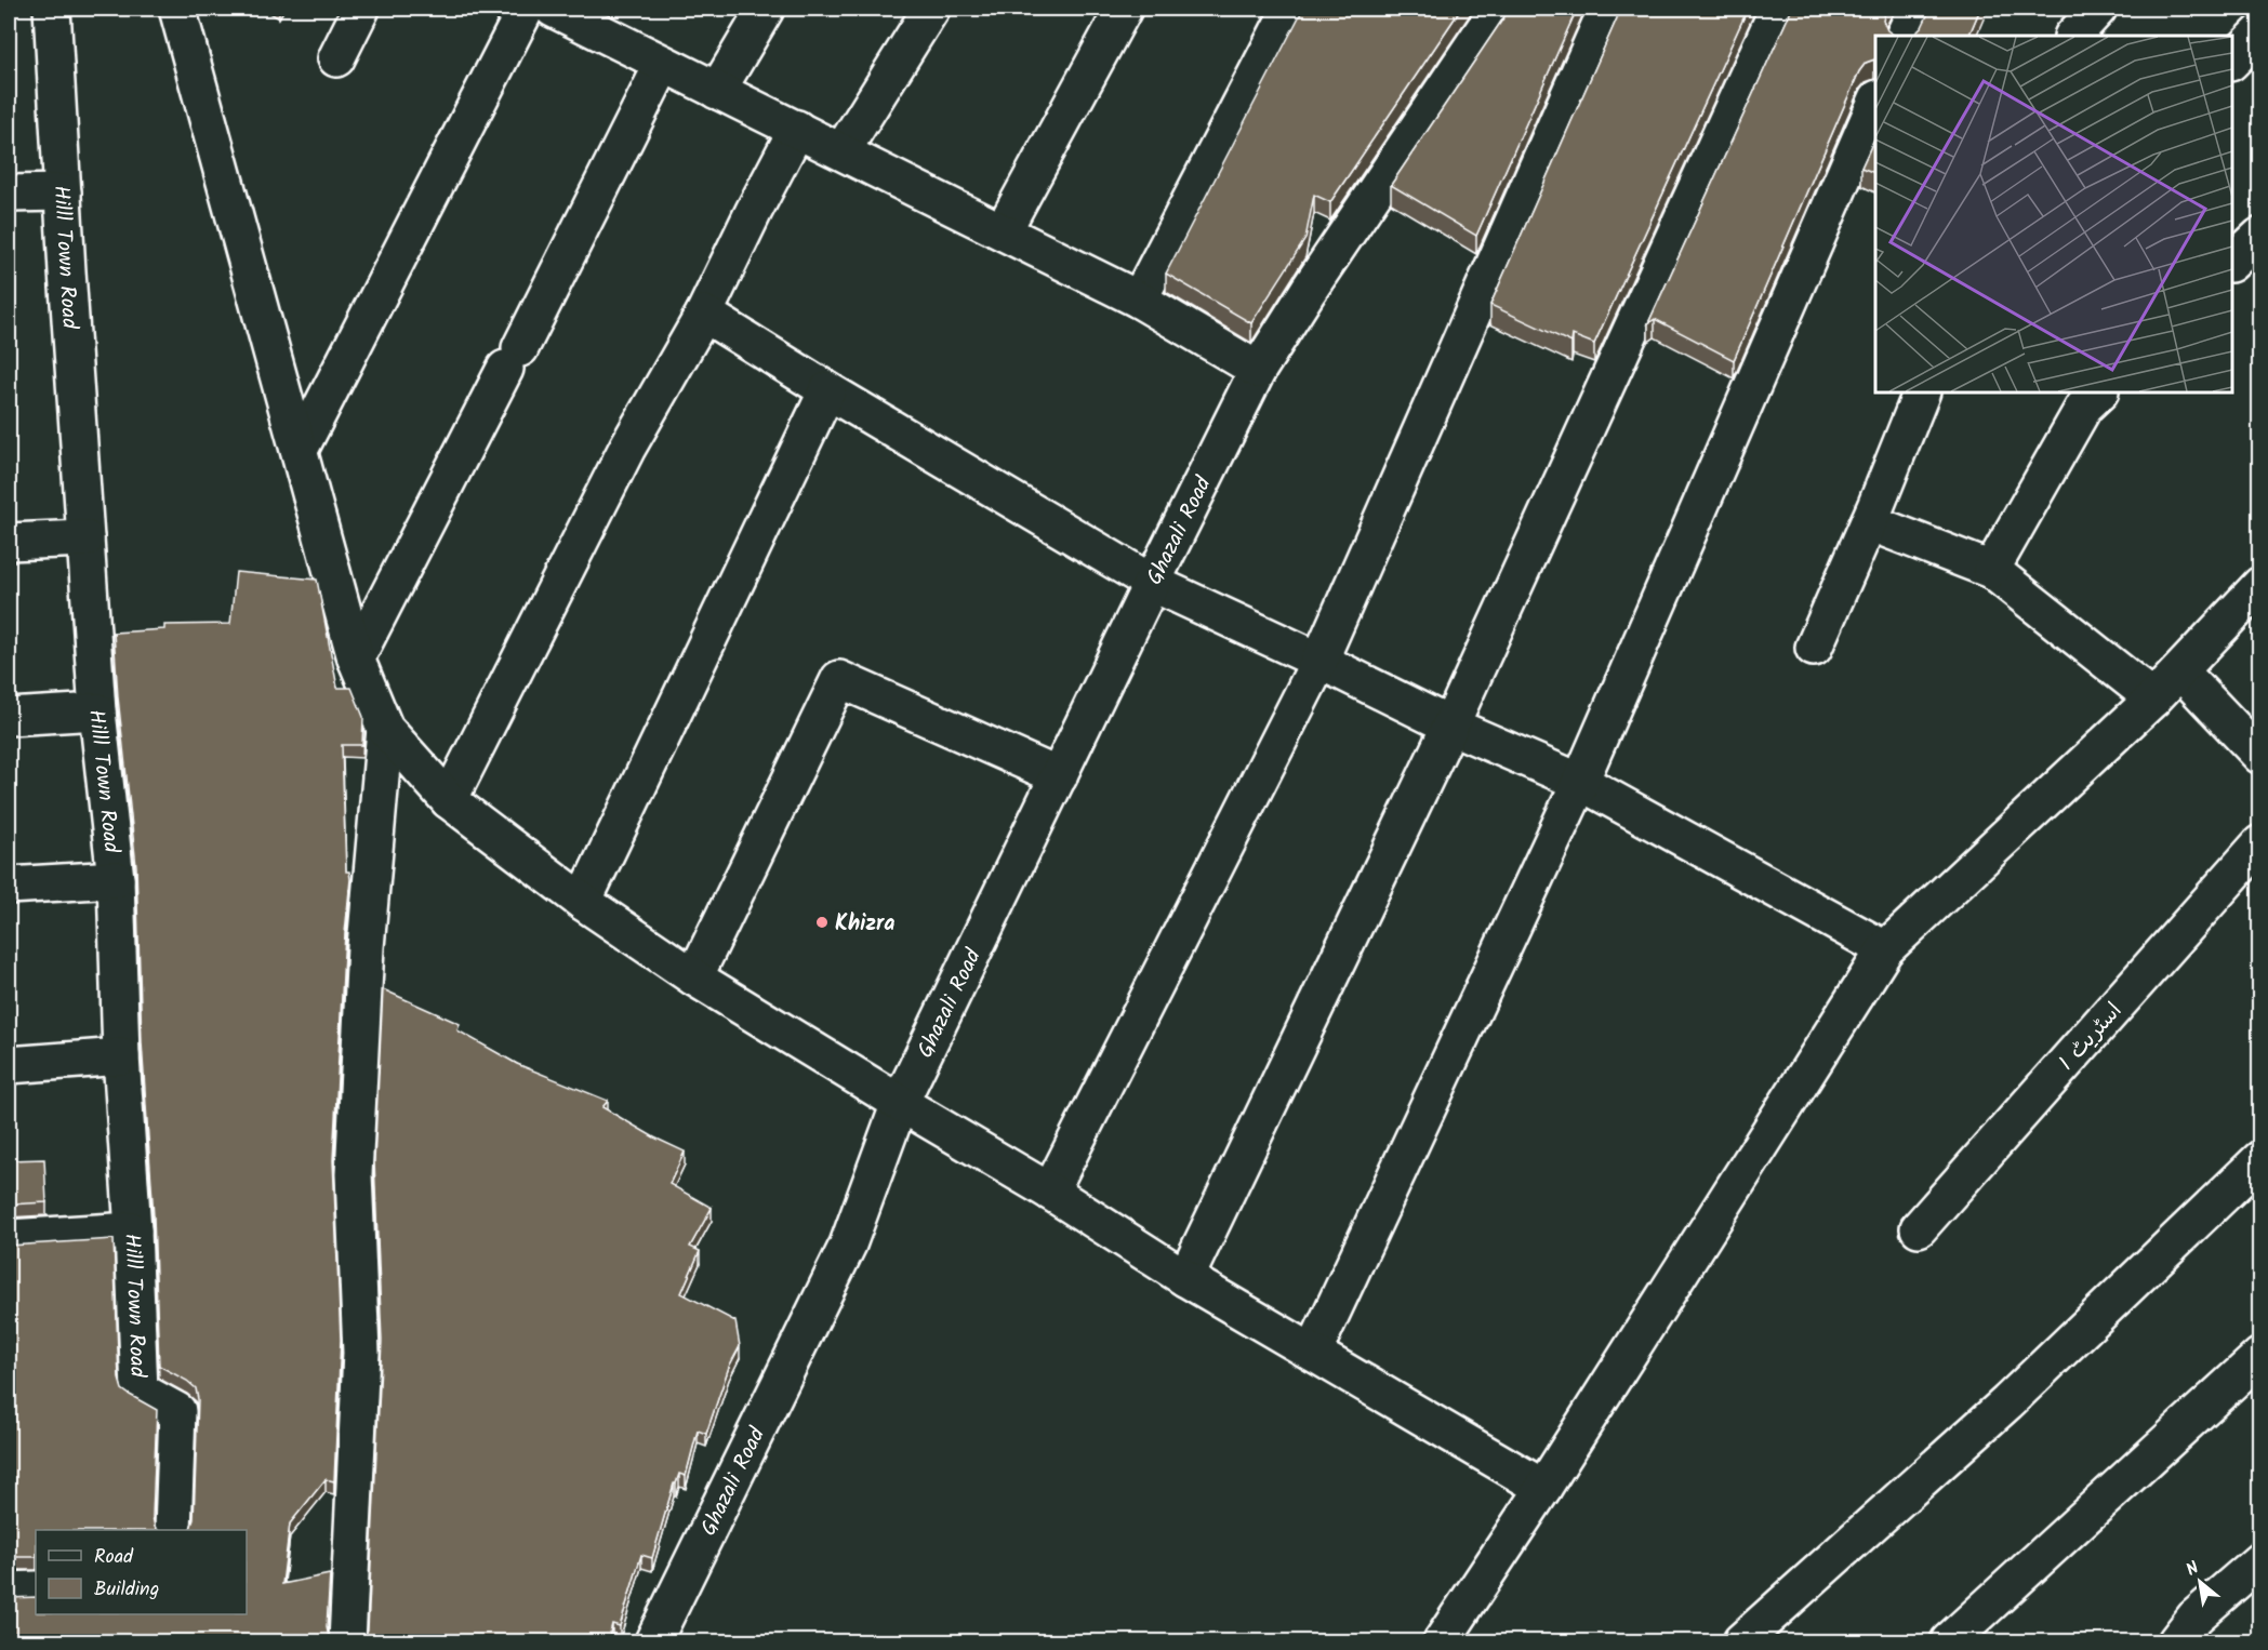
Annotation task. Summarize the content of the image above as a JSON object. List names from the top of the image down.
{
  "streets": {
    "street": ["Hilll Town Road", "Ghazali Road", "اسٹریٹ 1"]
  },
  "places": ["Khizra"],
  "legend": ["Road", "Building"],
  "north": "top left"
}
